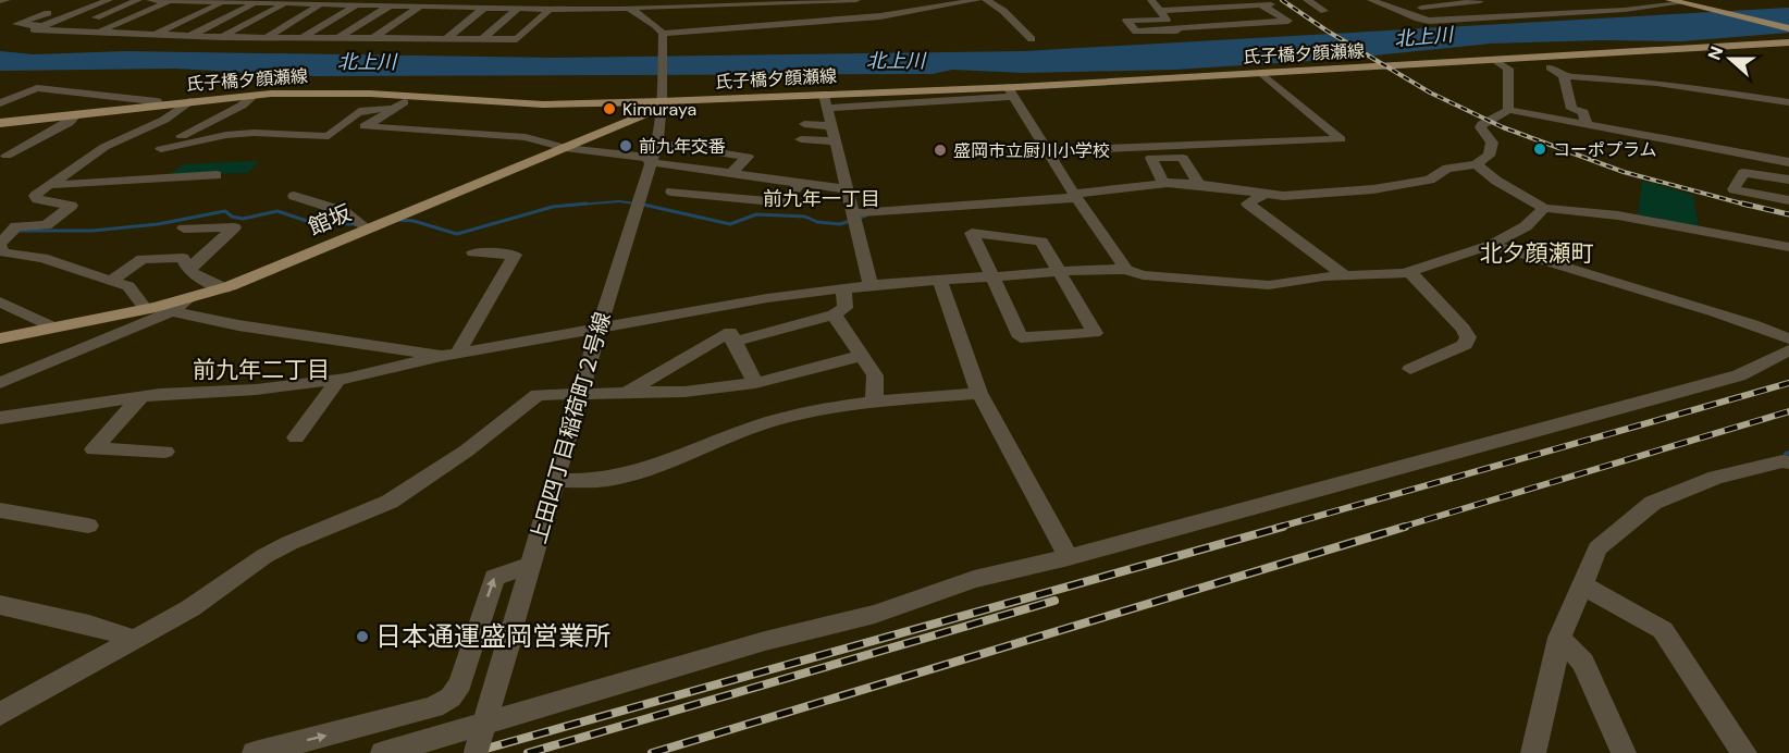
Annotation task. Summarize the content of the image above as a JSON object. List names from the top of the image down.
{
  "streets": {
    "main road": ["氏子橋夕顔瀬線", "館坂"],
    "street": ["上田四丁目稲荷町２号線"]
  },
  "crossings": [
    ["氏子橋夕顔瀬線", "館坂"],
    ["氏子橋夕顔瀬線", "上田四丁目稲荷町２号線"],
    ["館坂", "上田四丁目稲荷町２号線"]
  ],
  "districts": ["前九年一丁目", "北夕顔瀬町", "前九年二丁目"],
  "water": ["北上川"],
  "places": [
    "Kimuraya",
    "前九年交番",
    "コーポプラム",
    "盛岡市立厨川小学校",
    "日本通運盛岡営業所"
  ],
  "north": "left"
}
